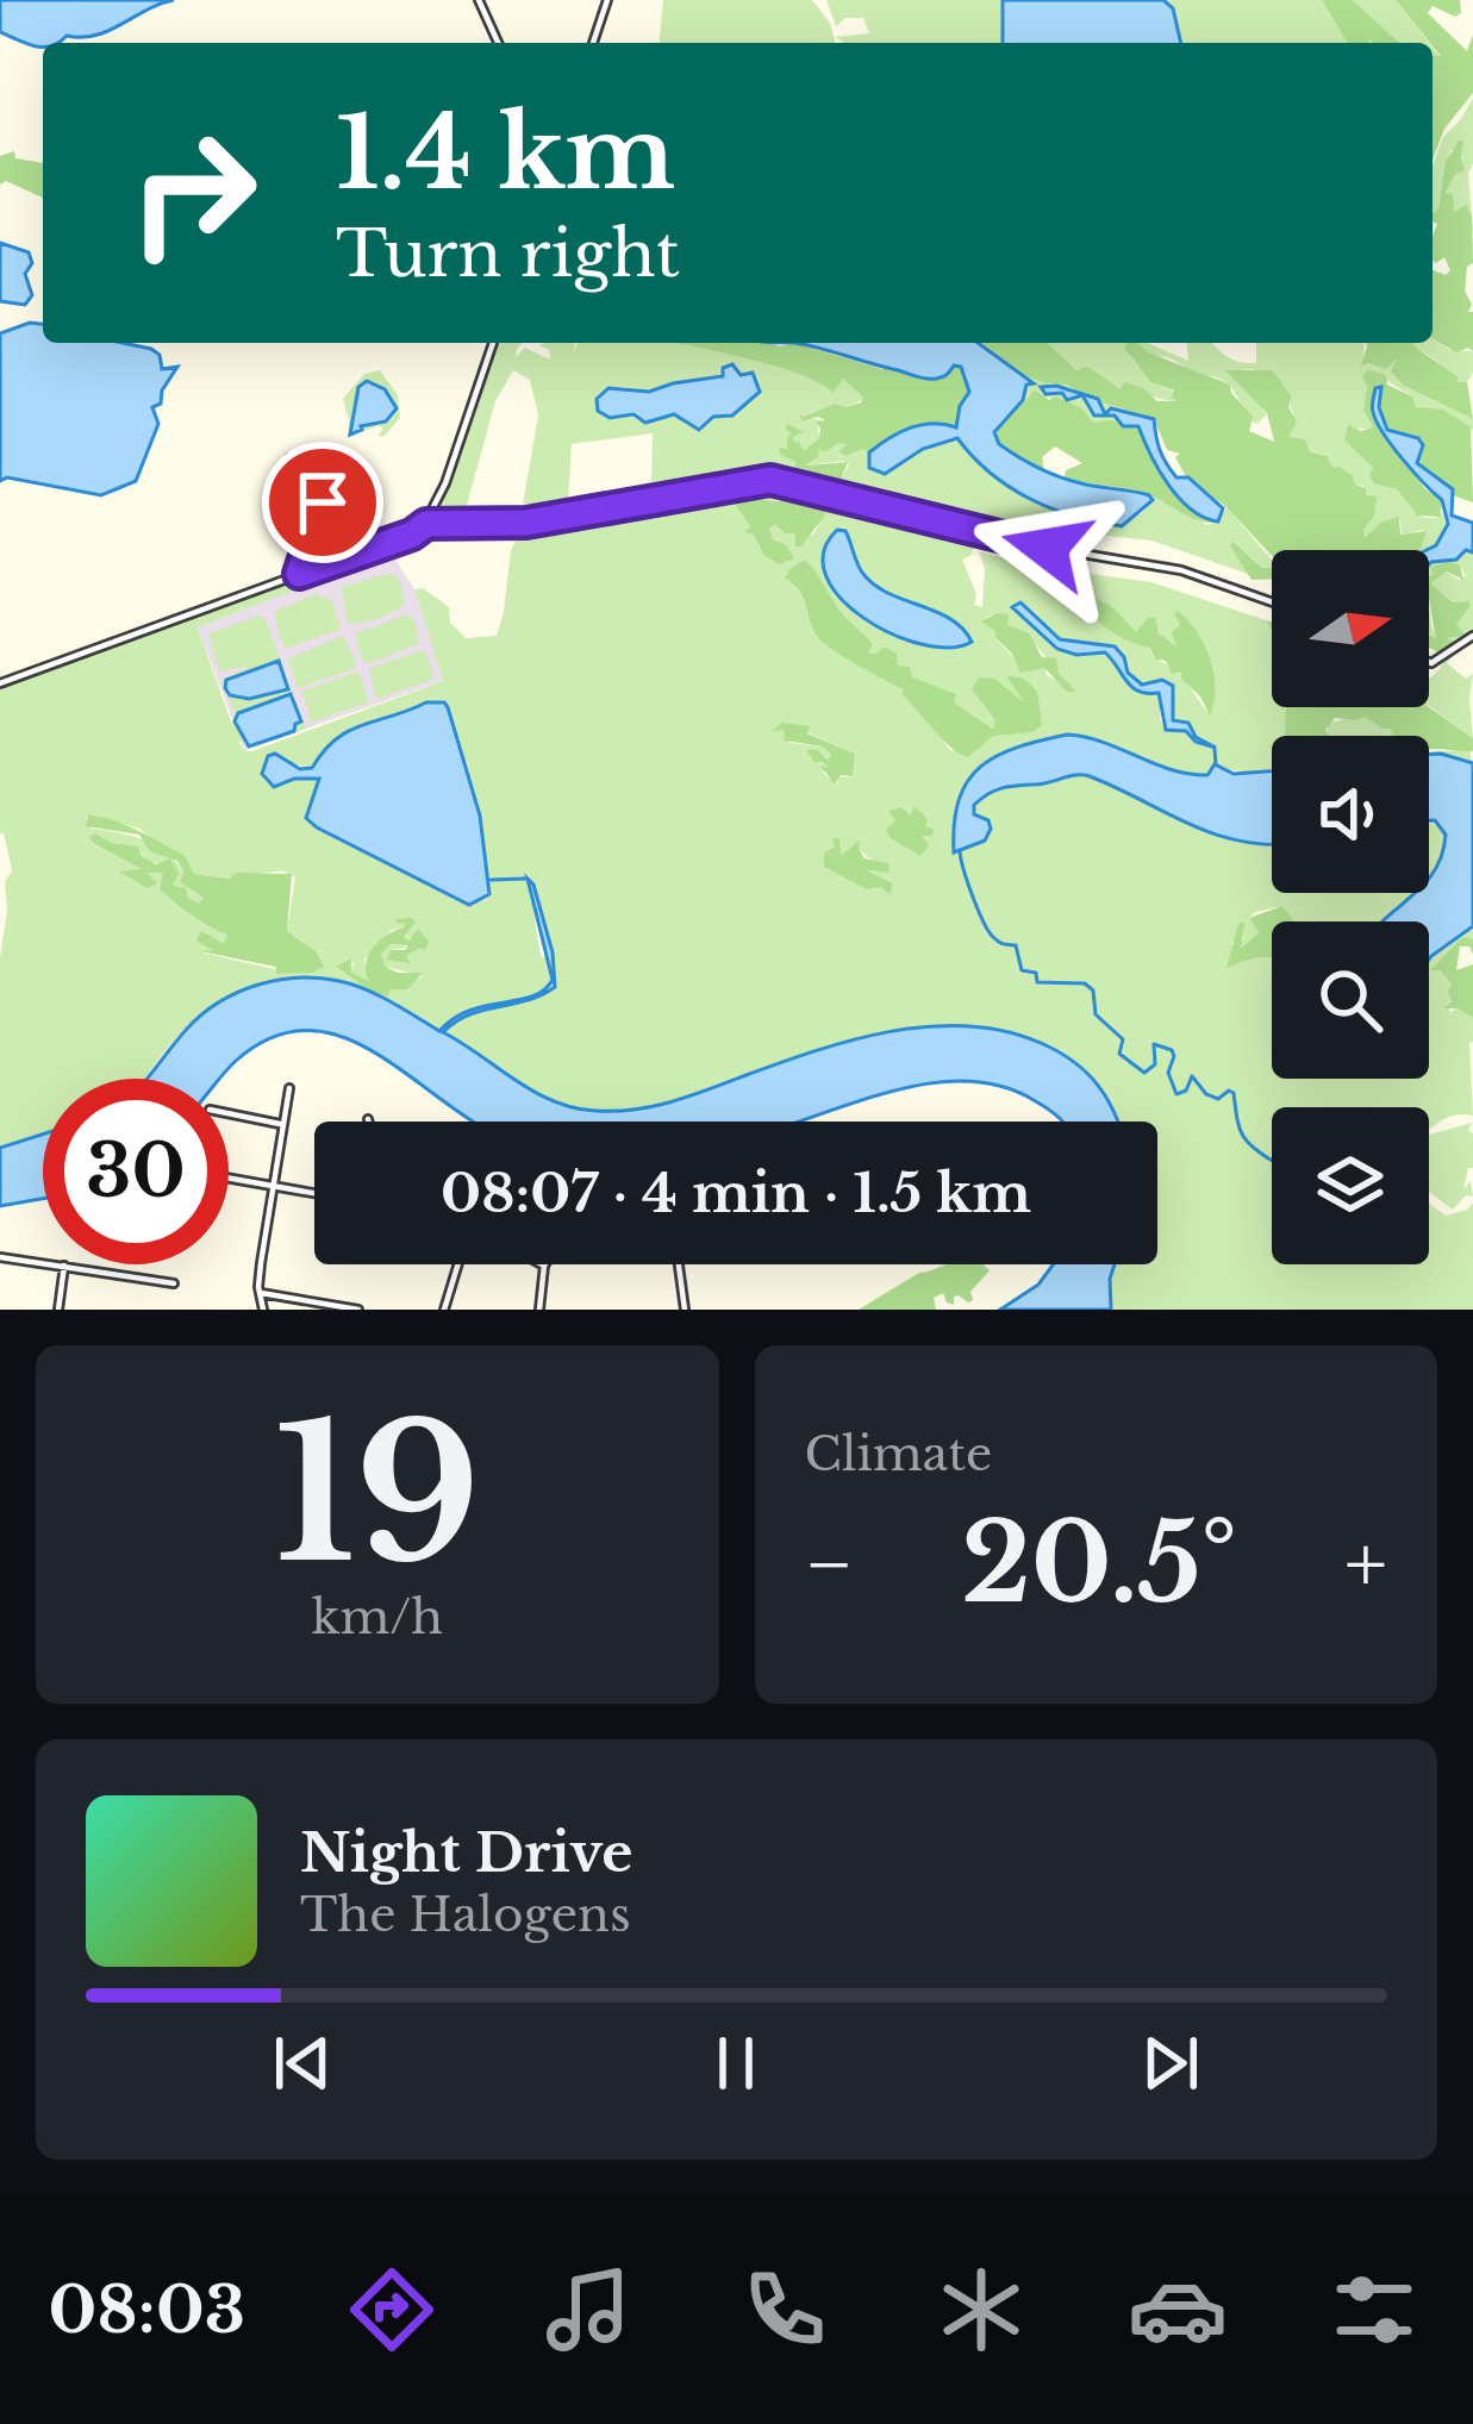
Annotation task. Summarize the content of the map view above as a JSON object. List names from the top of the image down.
{
  "north": "right",
  "page": {
    "turn": ["1.4 km", "Turn right"],
    "limit": "30",
    "trip": "08:07 · 4 min · 1.5 km",
    "tile": [
      ["19", "km/h"],
      "Climate"
    ],
    "heat": ["−", "20.5°", "+"],
    "song": ["Night Drive", "The Halogens"],
    "tabs": "08:03"
  }
}
